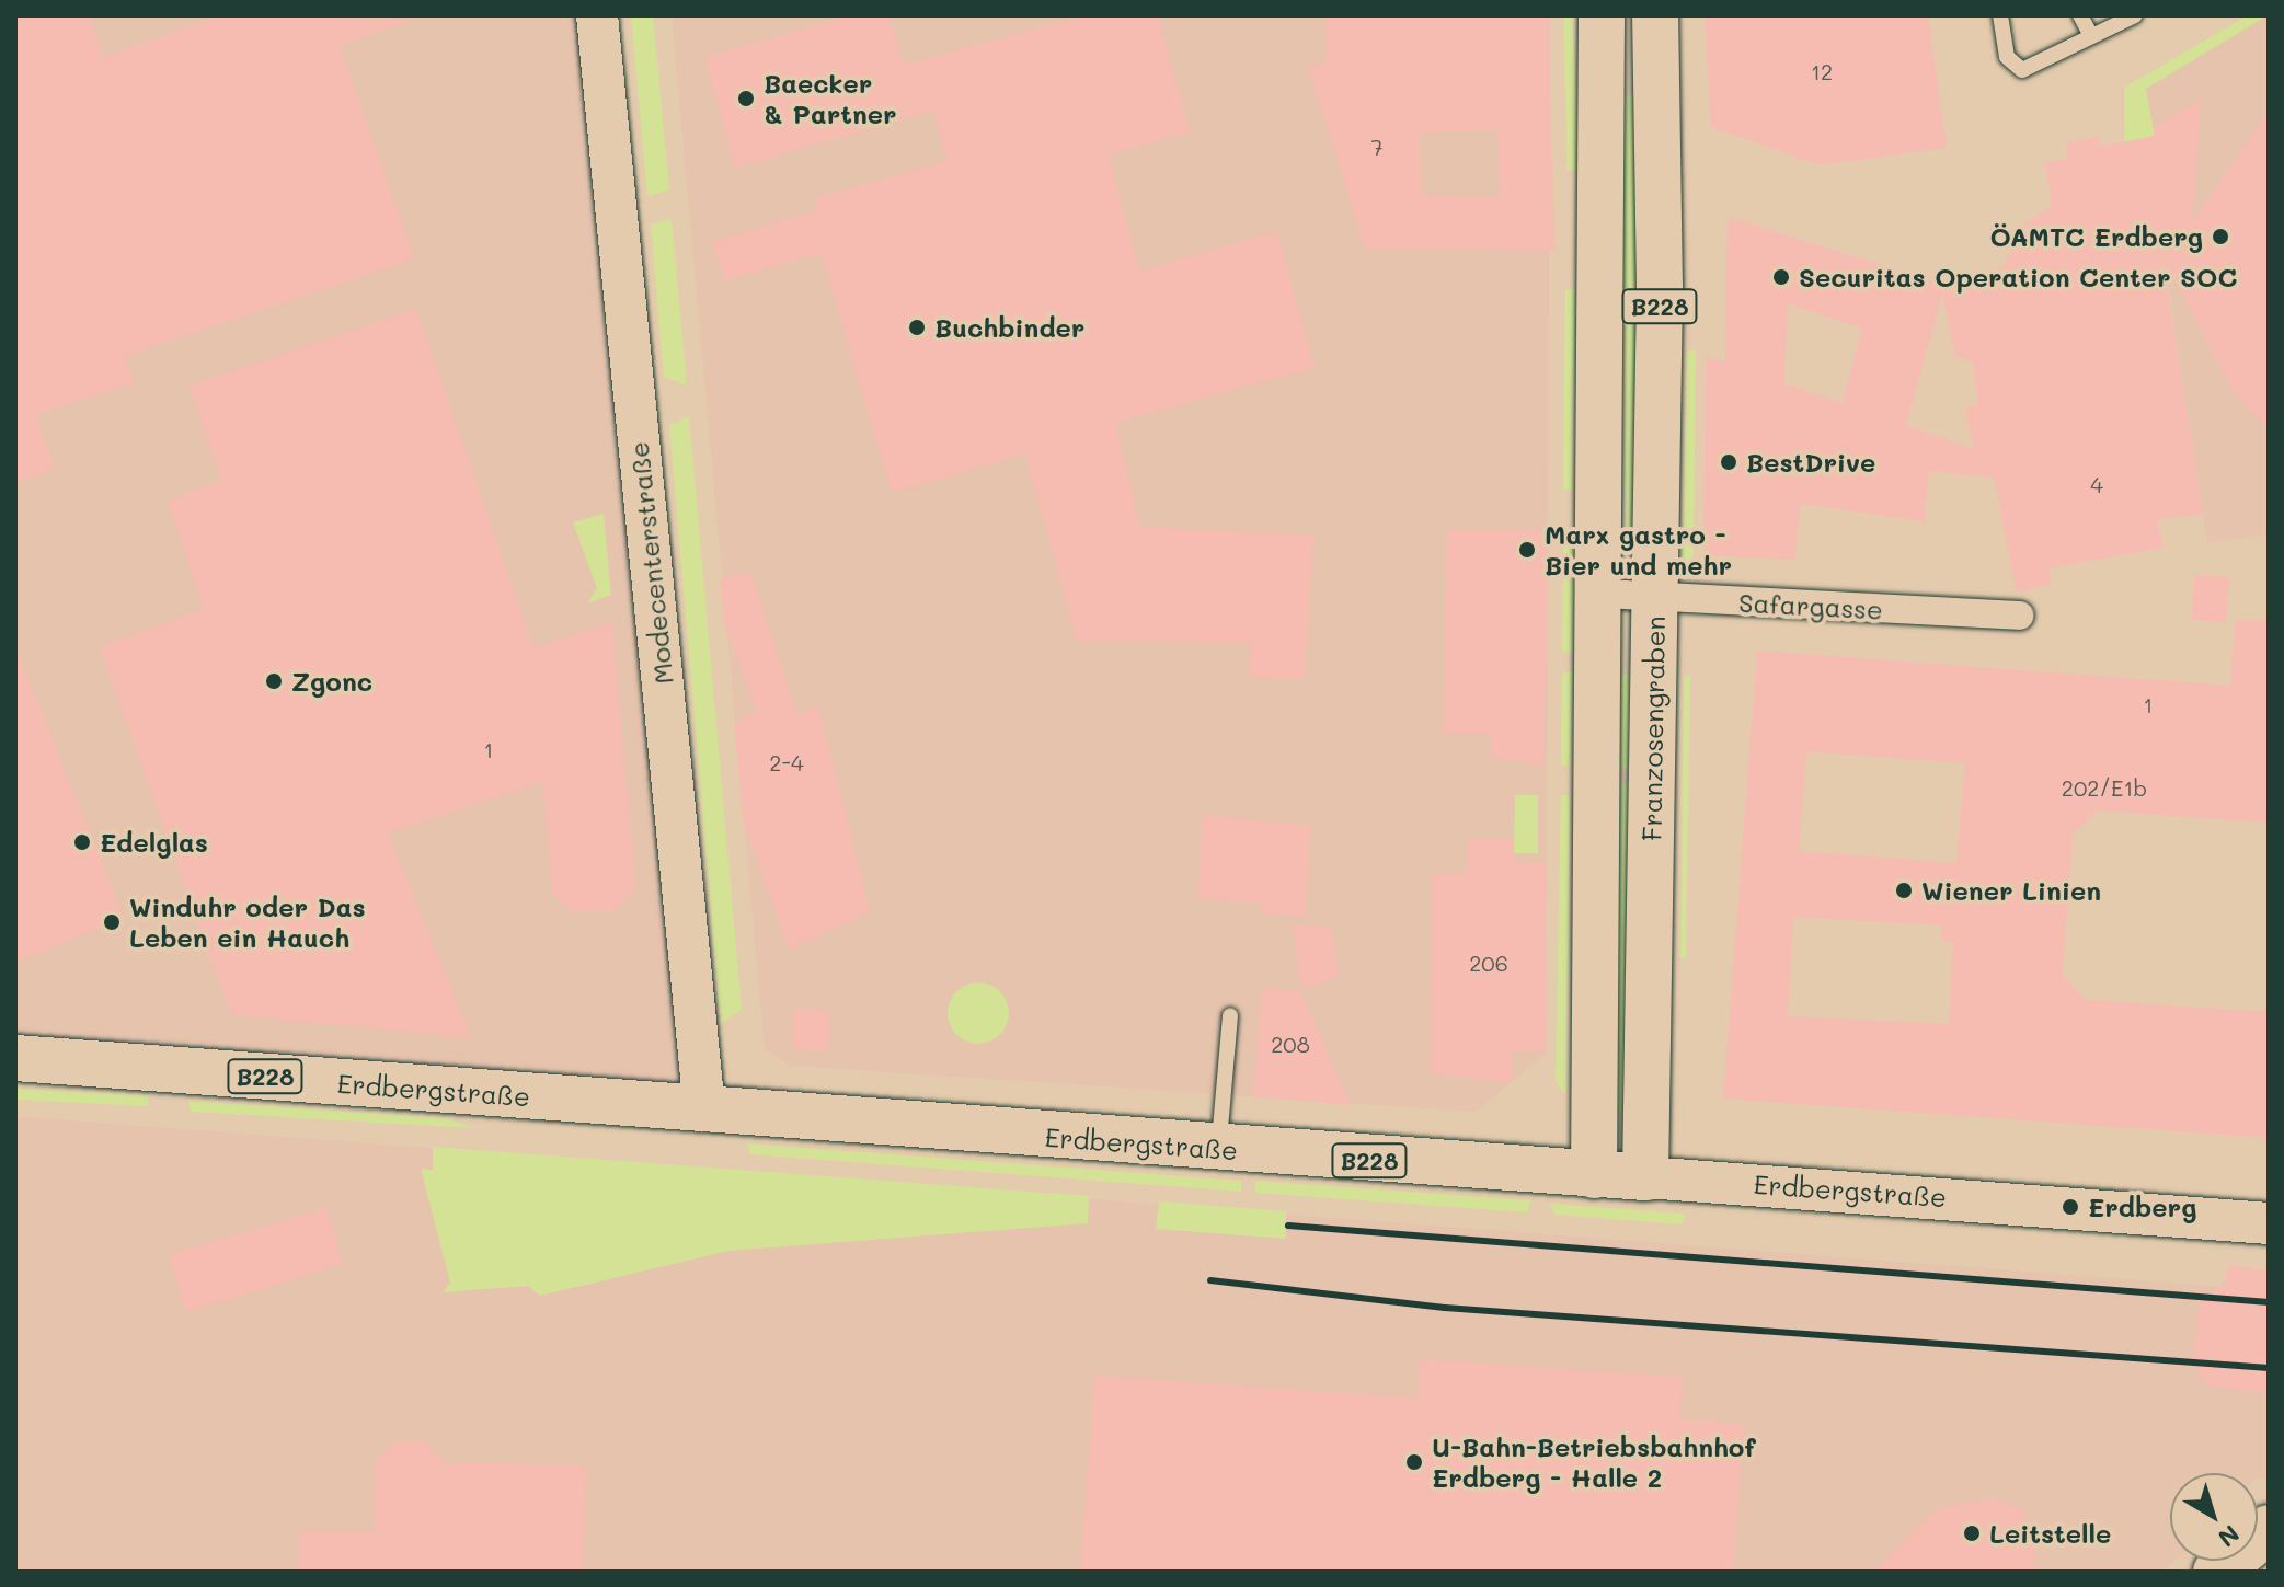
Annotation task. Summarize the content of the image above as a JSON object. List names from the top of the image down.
{
  "streets": {
    "main road": ["B228", "Franzosengraben", "Erdbergstraße"],
    "street": ["Modecenterstraße", "Safargasse"]
  },
  "crossings": [
    ["Modecenterstraße", "Erdbergstraße"],
    ["Safargasse", "Franzosengraben"],
    ["Franzosengraben", "Erdbergstraße"]
  ],
  "places": [
    "Baecker & Partner",
    "ÖAMTC Erdberg",
    "Securitas Operation Center SOC",
    "Buchbinder",
    "BestDrive",
    "Marx gastro - Bier und mehr",
    "Zgonc",
    "Edelglas",
    "Wiener Linien",
    "Winduhr oder Das Leben ein Hauch",
    "Erdberg",
    "U-Bahn-Betriebsbahnhof Erdberg - Halle 2",
    "Leitstelle"
  ],
  "house_numbers": [
    "12",
    "7",
    "4",
    "1",
    "1",
    "2-4",
    "202/E1b",
    "206",
    "208"
  ],
  "north": "bottom right"
}
